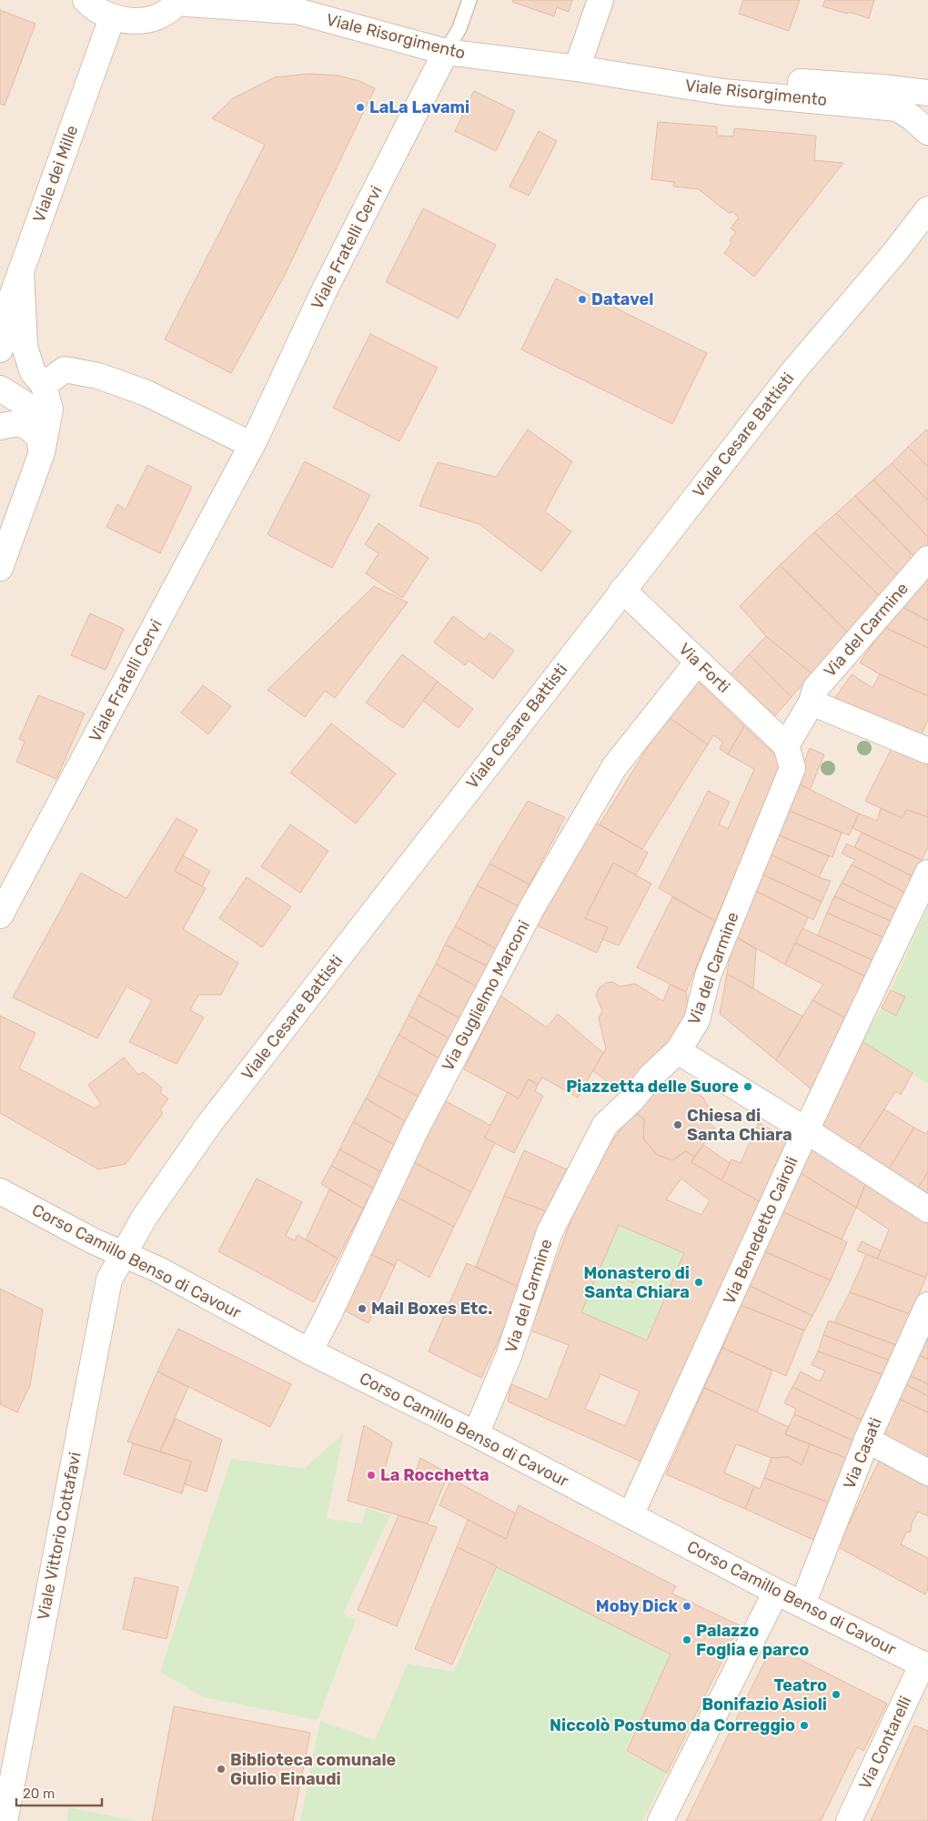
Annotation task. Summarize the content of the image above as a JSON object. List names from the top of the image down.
{
  "streets": {
    "street": [
      "Viale Risorgimento",
      "Viale dei Mille",
      "Viale Fratelli Cervi",
      "Viale Cesare Battisti",
      "Via del Carmine",
      "Via Forti",
      "Via Guglielmo Marconi",
      "Via Benedetto Cairoli",
      "Corso Camillo Benso di Cavour",
      "Via Casati",
      "Viale Vittorio Cottafavi",
      "Via Contarelli"
    ]
  },
  "crossings": [
    ["Viale Risorgimento", "Viale Fratelli Cervi"],
    ["Viale Cesare Battisti", "Via Forti"],
    ["Viale Cesare Battisti", "Corso Camillo Benso di Cavour"],
    ["Viale Cesare Battisti", "Viale Vittorio Cottafavi"],
    ["Via del Carmine", "Via Forti"],
    ["Via del Carmine", "Corso Camillo Benso di Cavour"],
    ["Via Forti", "Via Guglielmo Marconi"],
    ["Via Guglielmo Marconi", "Corso Camillo Benso di Cavour"],
    ["Via Benedetto Cairoli", "Corso Camillo Benso di Cavour"],
    ["Corso Camillo Benso di Cavour", "Via Casati"],
    ["Corso Camillo Benso di Cavour", "Viale Vittorio Cottafavi"],
    ["Corso Camillo Benso di Cavour", "Via Contarelli"]
  ],
  "places": [
    "LaLa Lavami",
    "Datavel",
    "Piazzetta delle Suore",
    "Chiesa di Santa Chiara",
    "Monastero di Santa Chiara",
    "Mail Boxes Etc.",
    "La Rocchetta",
    "Moby Dick",
    "Palazzo Foglia e parco",
    "Teatro Bonifazio Asioli",
    "Niccolò Postumo da Correggio",
    "Biblioteca comunale Giulio Einaudi"
  ],
  "scale_bar": "20 m"
}
